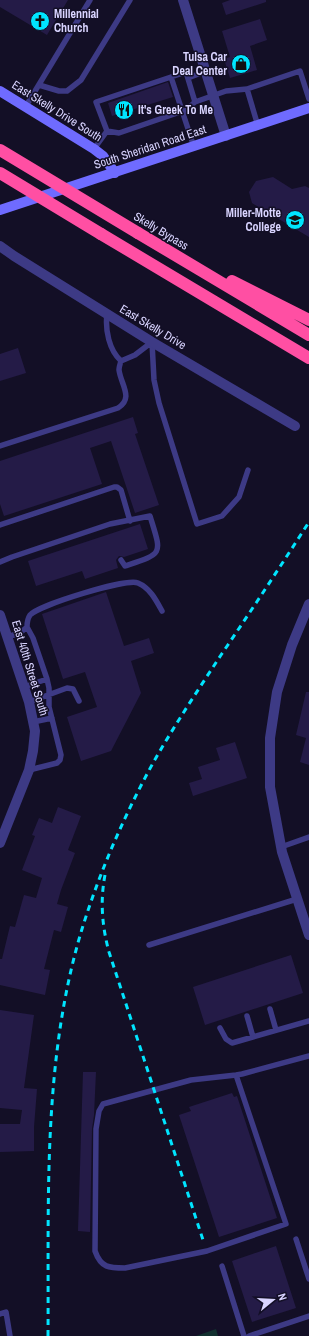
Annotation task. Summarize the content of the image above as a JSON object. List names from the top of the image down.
{
  "streets": {
    "highway": ["Skelly Bypass"],
    "main road": ["East Skelly Drive South", "South Sheridan Road East"],
    "street": ["East Skelly Drive", "East 40th Street South"]
  },
  "crossings": [
    ["East Skelly Drive South", "South Sheridan Road East"]
  ],
  "places": {
    "church": ["Millennial Church"],
    "shop": ["Tulsa Car Deal Center"],
    "restaurant": ["It's Greek To Me"],
    "school or university": ["Miller-Motte College"]
  },
  "north": "right"
}
